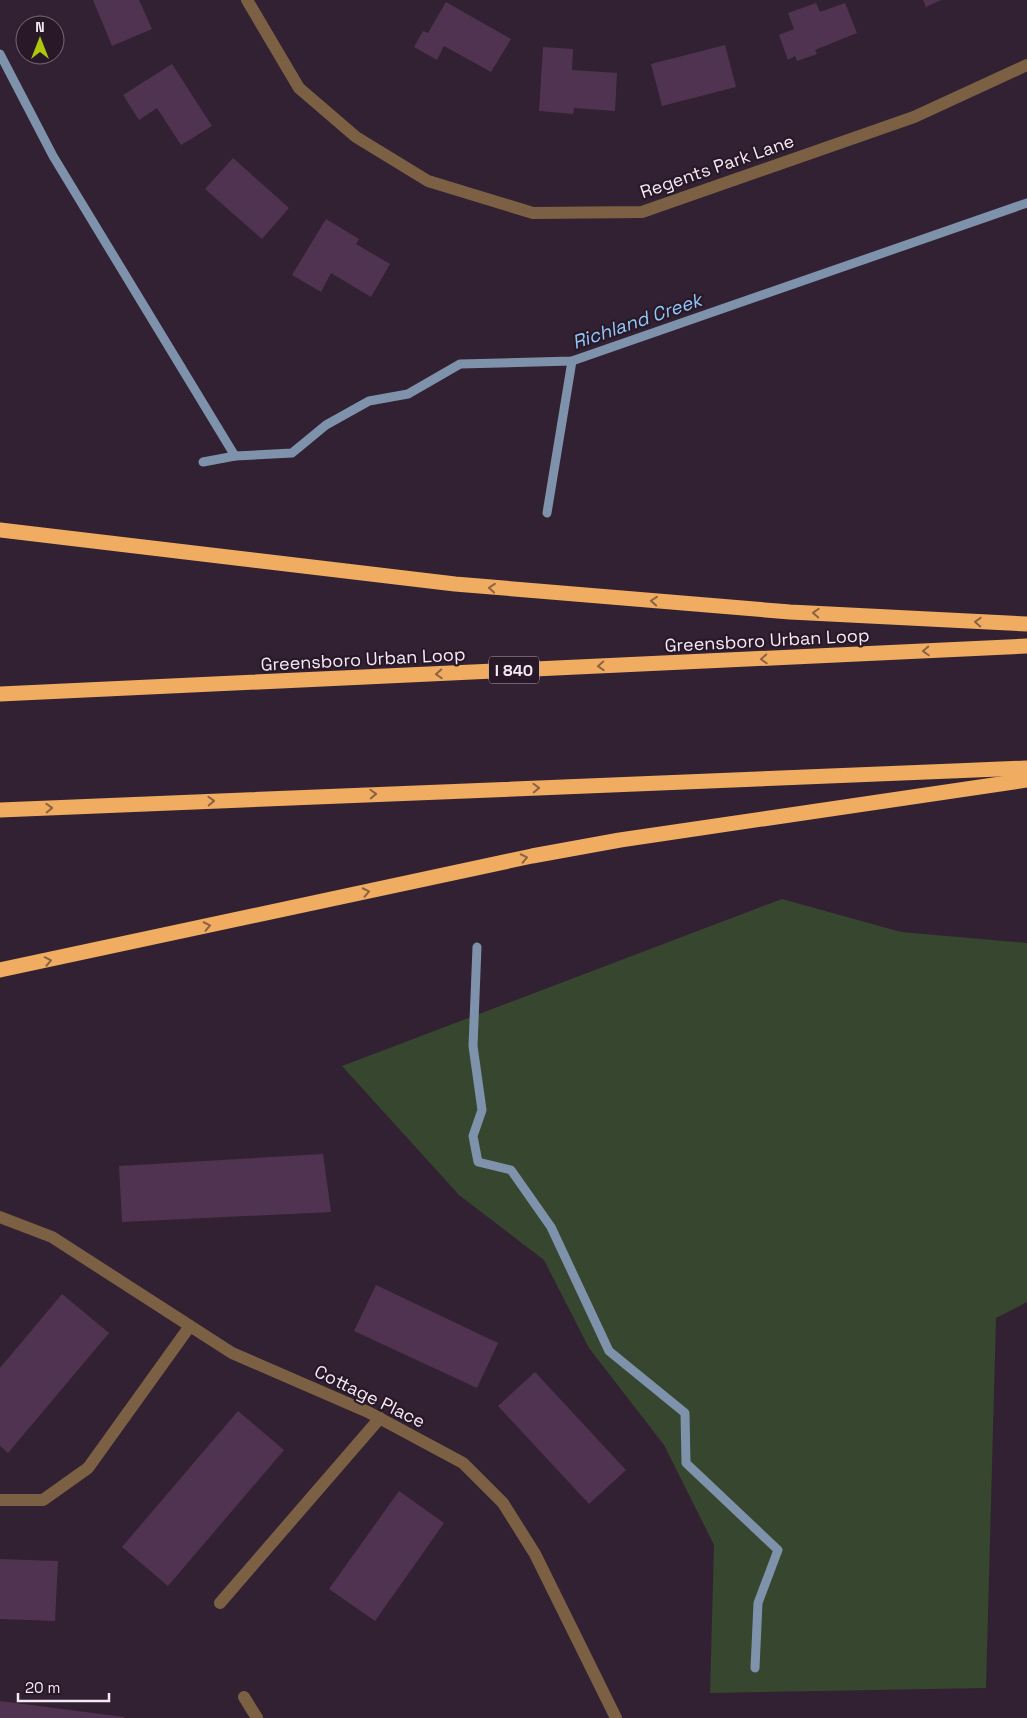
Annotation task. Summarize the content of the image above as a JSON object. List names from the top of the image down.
{
  "streets": {
    "highway": ["Greensboro Urban Loop", "I 840"],
    "street": ["Regents Park Lane", "Cottage Place"]
  },
  "water": ["Richland Creek"],
  "scale_bar": "20 m",
  "north": "top"
}
